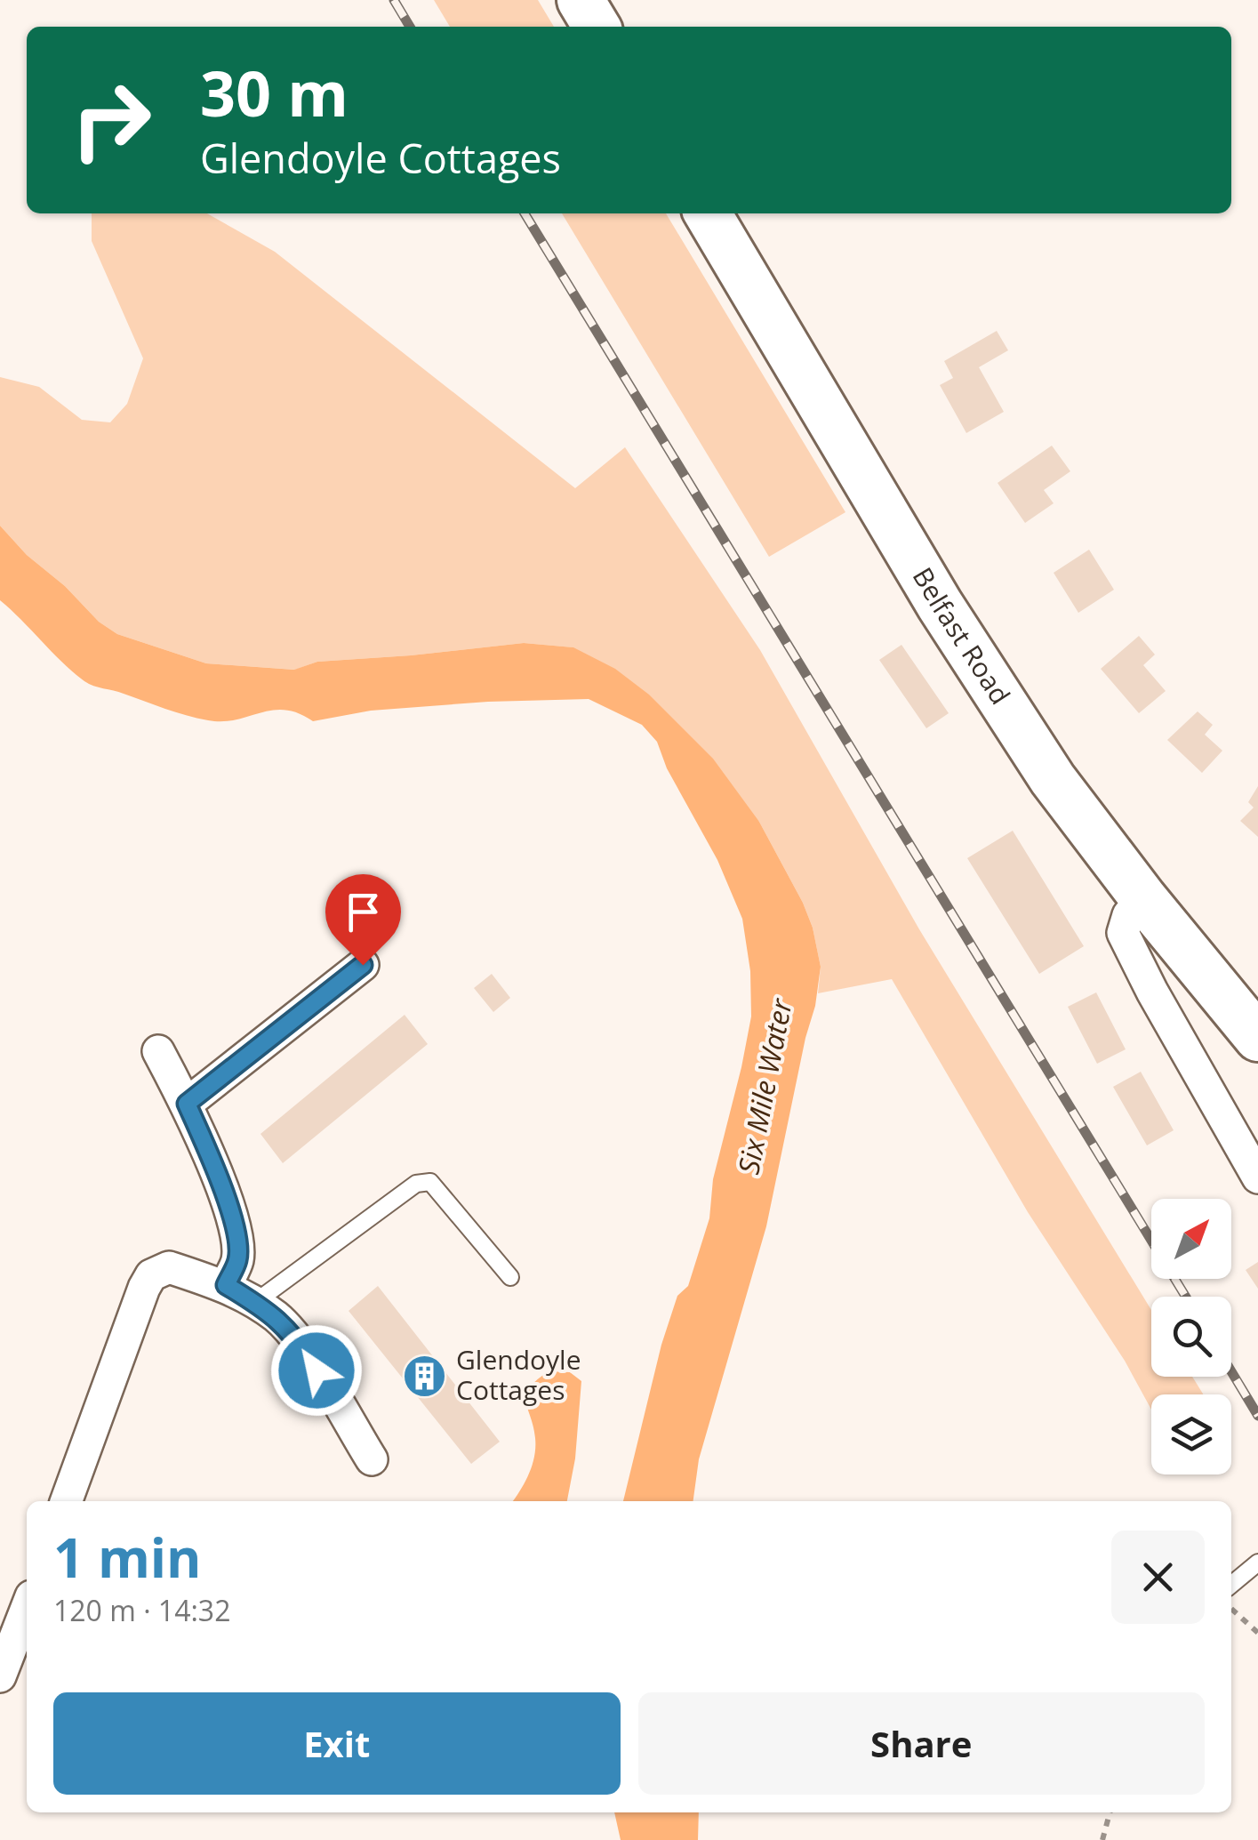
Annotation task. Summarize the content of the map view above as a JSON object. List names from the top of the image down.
{
  "streets": {
    "main road": ["Belfast Road"]
  },
  "water": ["Six Mile Water"],
  "places": {
    "building": ["Glendoyle Cottages"]
  },
  "north": "top right",
  "page": {
    "turn": ["30 m", "Glendoyle Cottages"],
    "heading": ["1 min", "120 m · 14:32"],
    "buttons": ["Exit", "Share"]
  }
}
